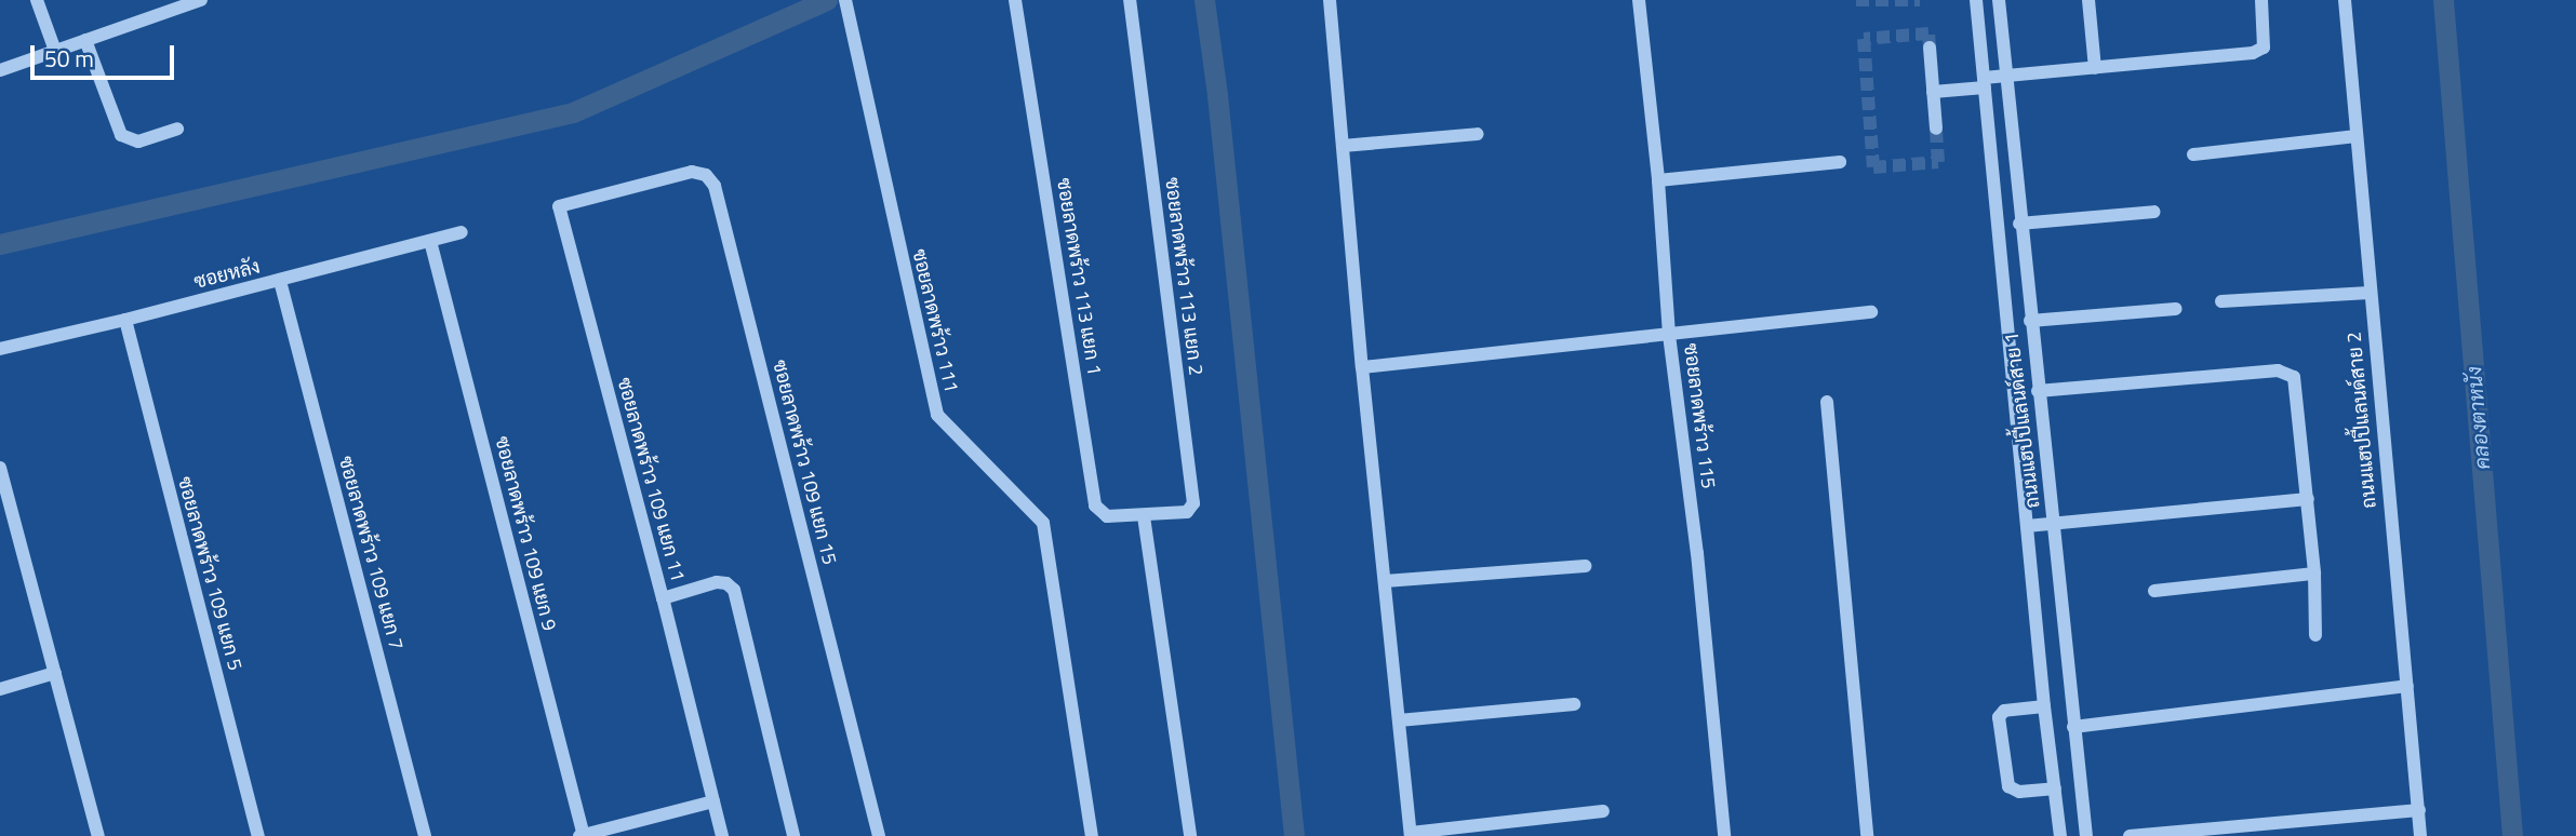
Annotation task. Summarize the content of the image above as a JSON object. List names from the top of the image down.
{
  "streets": {
    "street": [
      "ซอยหลัง",
      "ซอยลาดพร้าว 113 แยก 1",
      "ซอยลาดพร้าว 113 แยก 2",
      "ซอยลาดพร้าว 111",
      "ซอยลาดพร้าว 115",
      "ถนนแฮปปี้แลนด์สาย 1",
      "ถนนแฮปปี้แลนด์สาย 2",
      "ซอยลาดพร้าว 109 แยก 15",
      "ซอยลาดพร้าว 109 แยก 11",
      "ซอยลาดพร้าว 109 แยก 9",
      "ซอยลาดพร้าว 109 แยก 7",
      "ซอยลาดพร้าว 109 แยก 5"
    ]
  },
  "crossings": [
    ["ซอยหลัง", "ซอยลาดพร้าว 109 แยก 9"],
    ["ซอยหลัง", "ซอยลาดพร้าว 109 แยก 7"],
    ["ซอยหลัง", "ซอยลาดพร้าว 109 แยก 5"],
    ["ซอยลาดพร้าว 113 แยก 1", "ซอยลาดพร้าว 113 แยก 2"],
    ["ซอยลาดพร้าว 109 แยก 15", "ซอยลาดพร้าว 109 แยก 11"]
  ],
  "water": ["คลองตาหนัง"],
  "scale_bar": "50 m"
}
